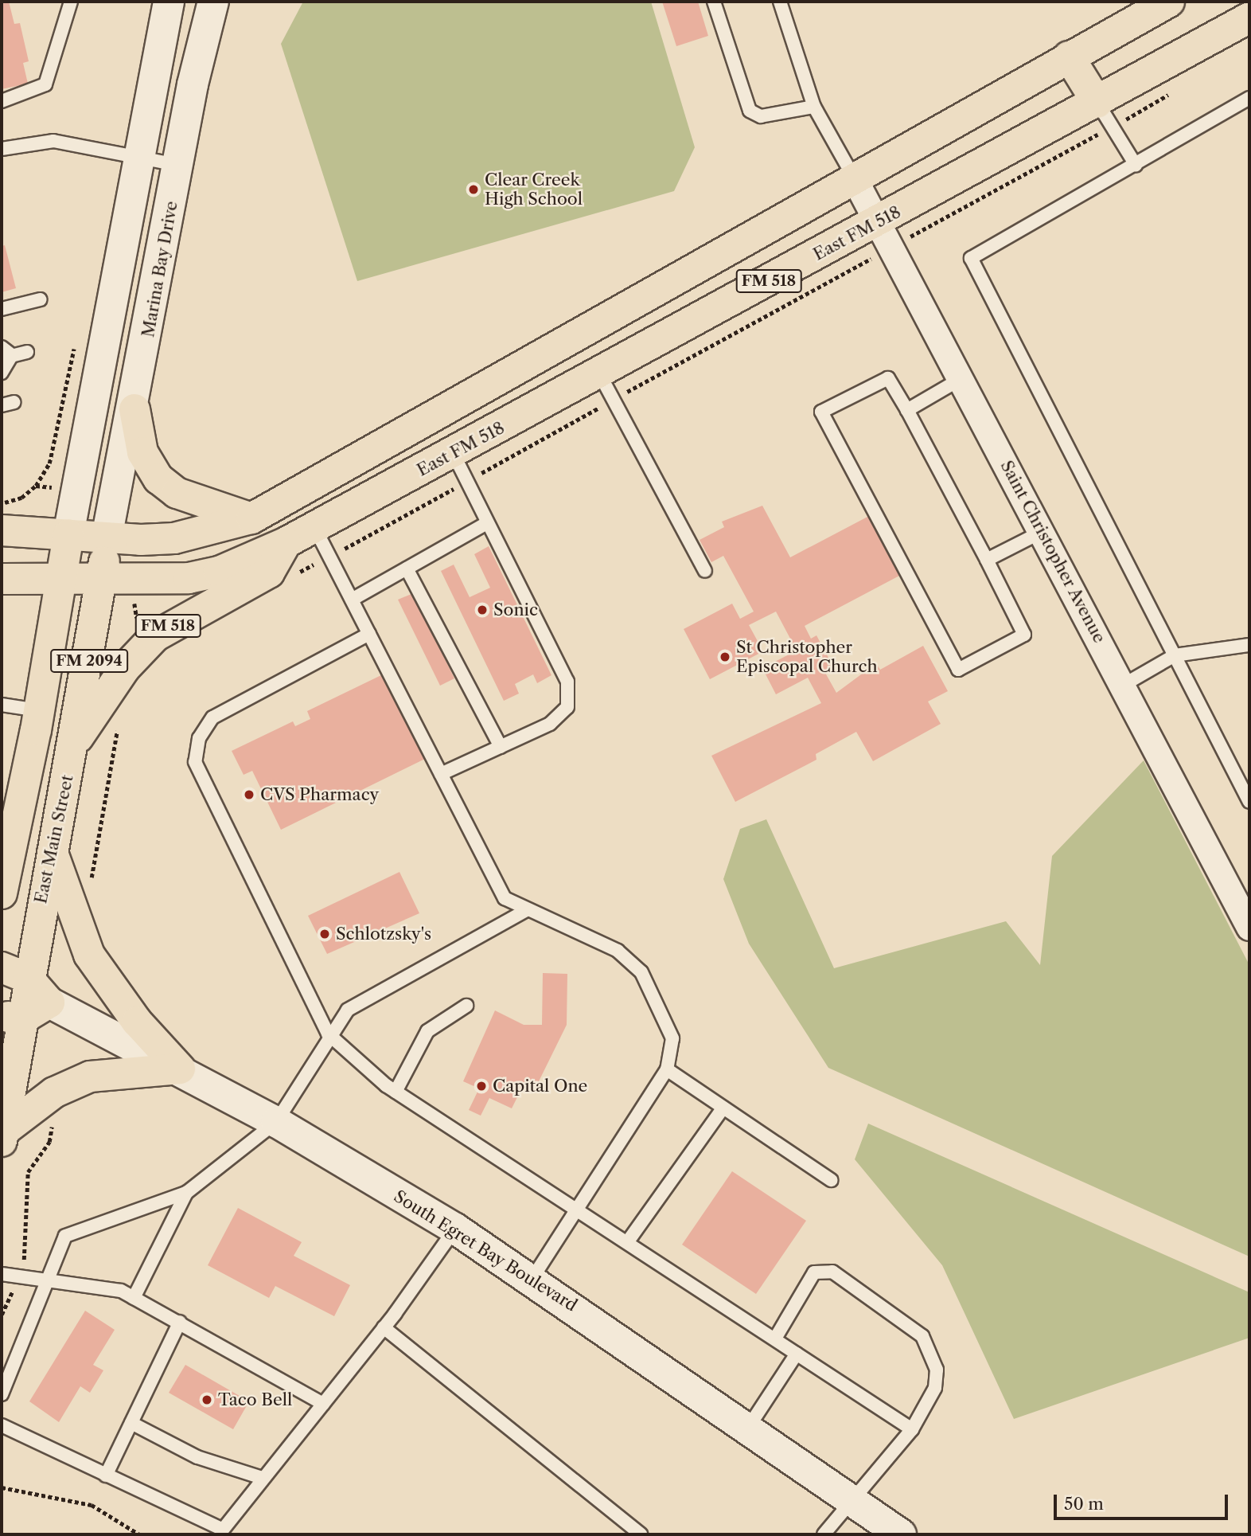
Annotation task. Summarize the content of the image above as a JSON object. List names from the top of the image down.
{
  "streets": {
    "main road": [
      "East FM 518",
      "Marina Bay Drive",
      "FM 518",
      "FM 2094",
      "East Main Street",
      "South Egret Bay Boulevard"
    ],
    "street": ["Saint Christopher Avenue"]
  },
  "crossings": [
    ["East FM 518", "FM 518"],
    ["East FM 518", "Saint Christopher Avenue"],
    ["East FM 518", "East Main Street"],
    ["Marina Bay Drive", "FM 518"],
    ["Marina Bay Drive", "East Main Street"],
    ["FM 518", "Saint Christopher Avenue"],
    ["FM 518", "East Main Street"]
  ],
  "places": [
    "Clear Creek High School",
    "Sonic",
    "St Christopher Episcopal Church",
    "CVS Pharmacy",
    "Schlotzsky's",
    "Capital One",
    "Taco Bell"
  ],
  "scale_bar": "50 m"
}
